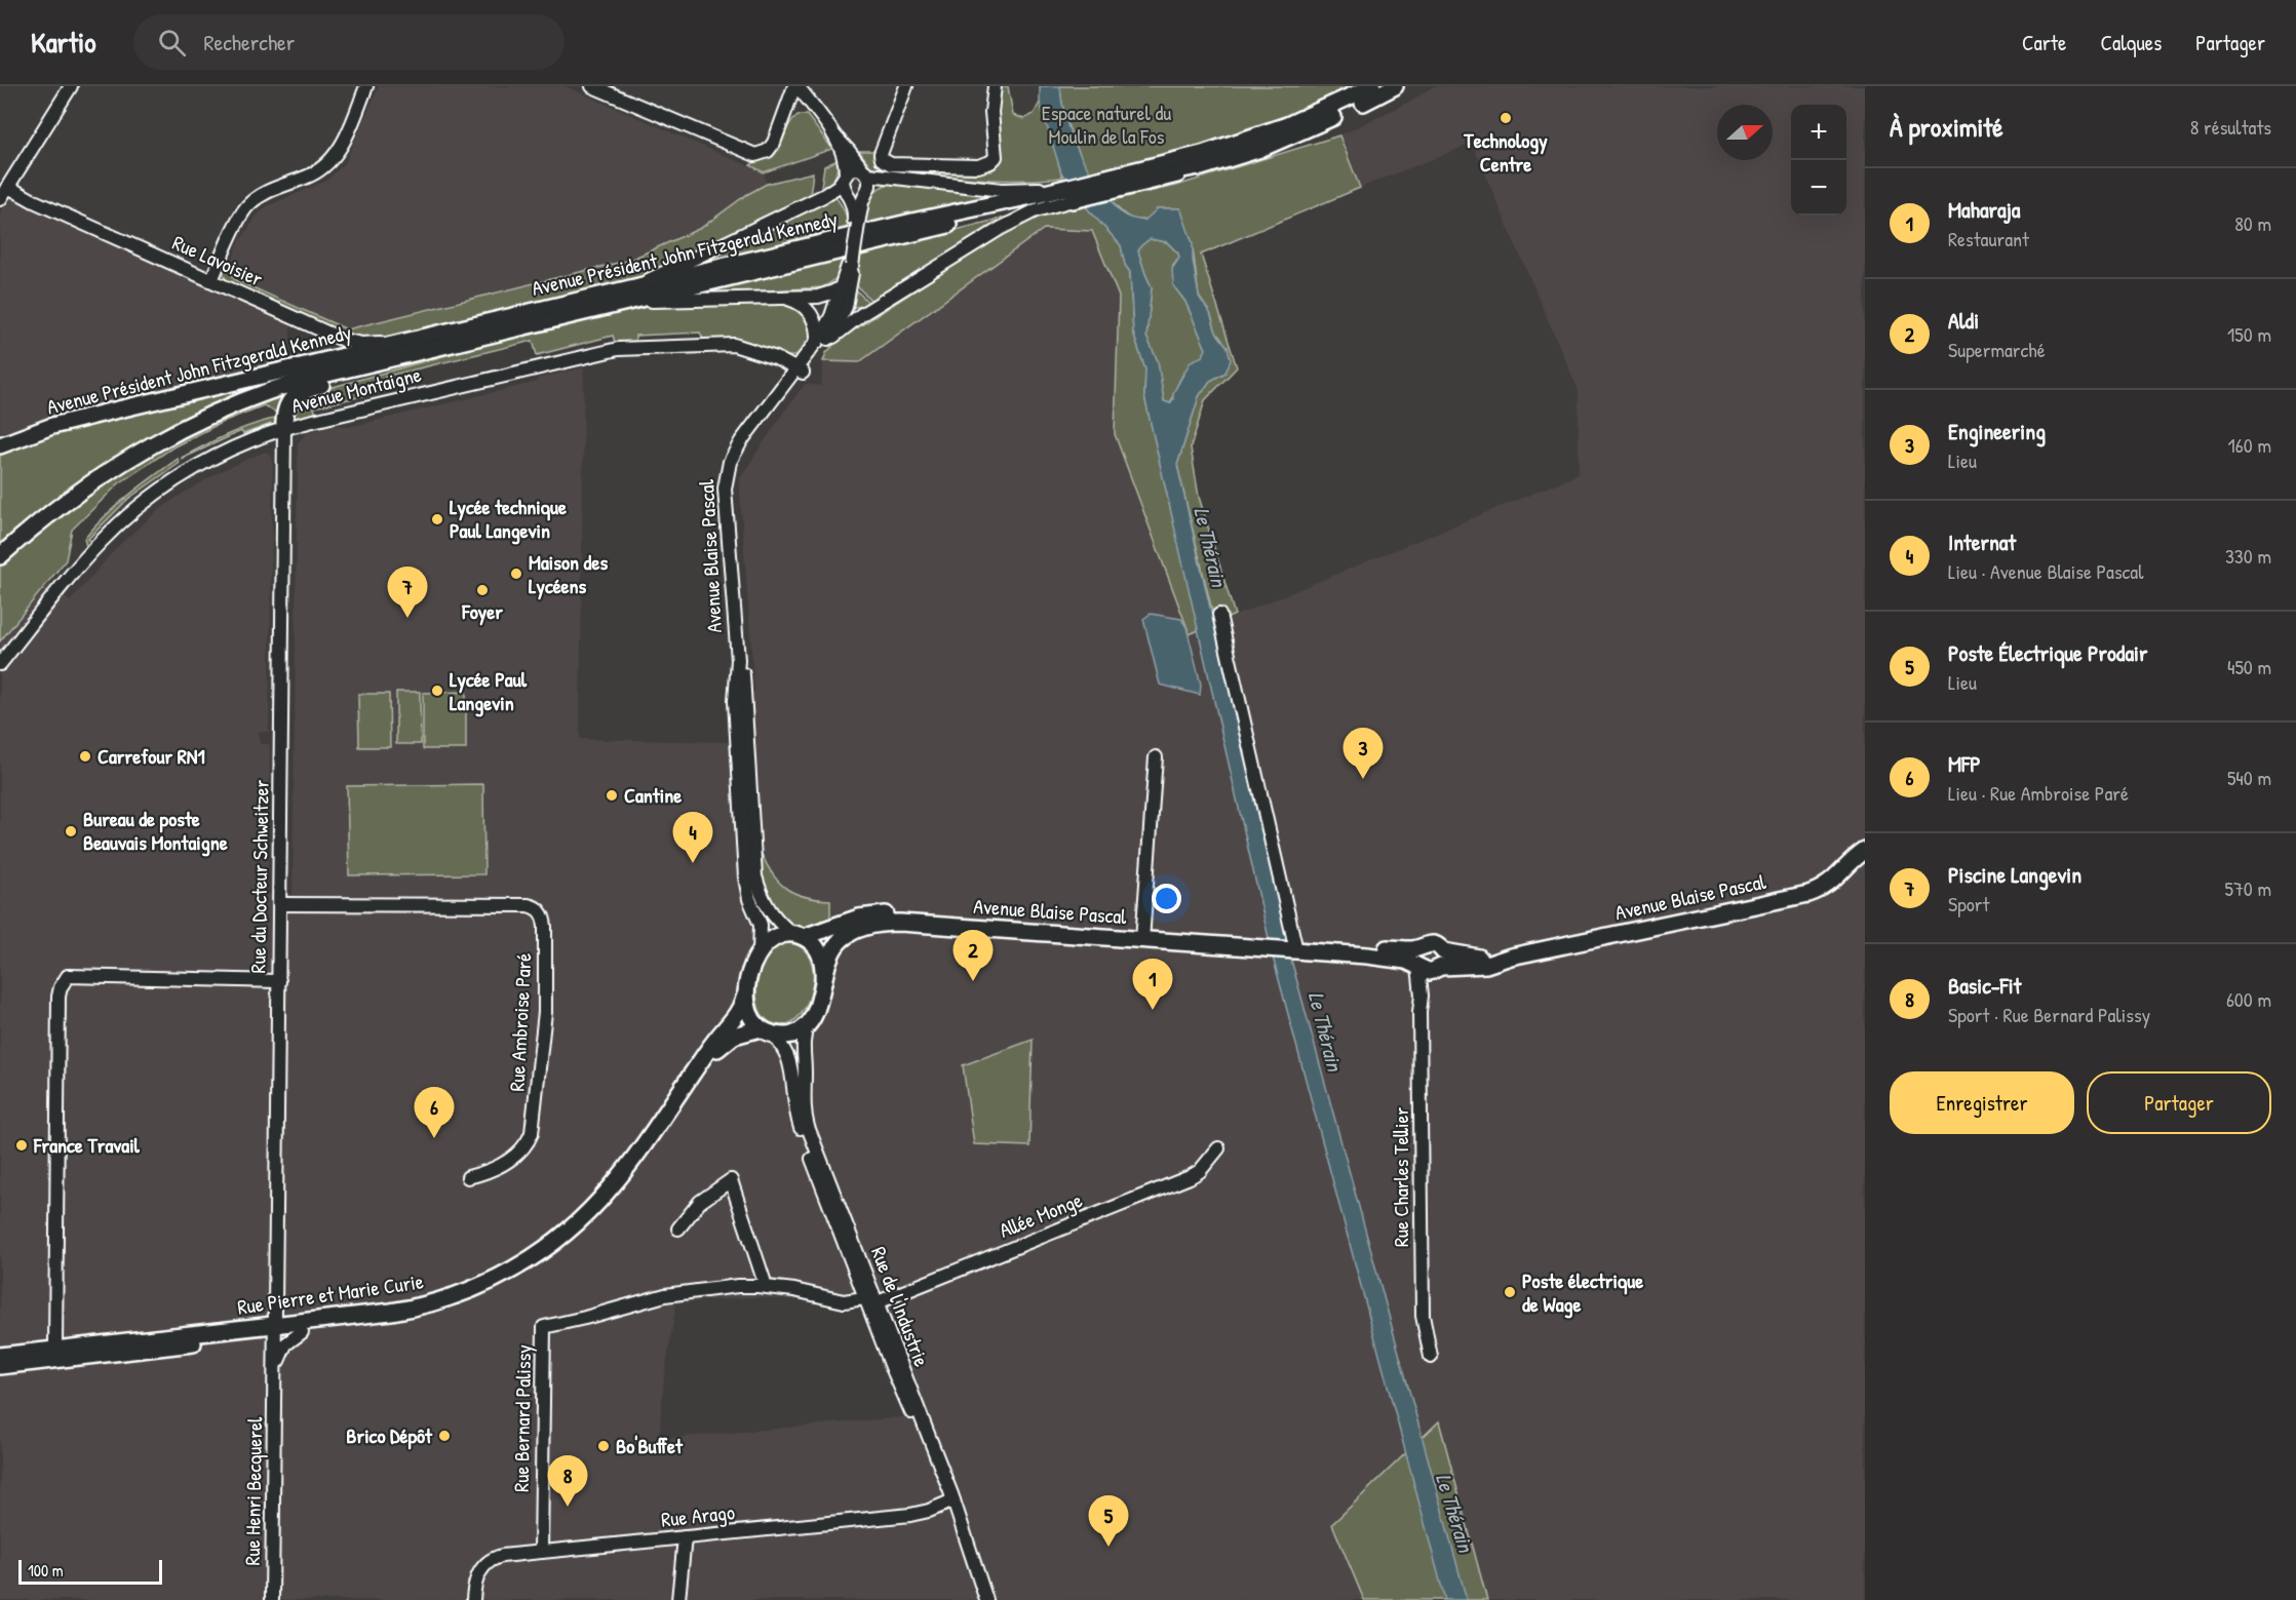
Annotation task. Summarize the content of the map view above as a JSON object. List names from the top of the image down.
{
  "streets": {
    "main road": ["Avenue Président John Fitzgerald Kennedy", "Avenue Blaise Pascal", "Rue Pierre et Marie Curie"],
    "street": [
      "Rue Lavoisier",
      "Avenue Montaigne",
      "Rue du Docteur Schweitzer",
      "Rue Ambroise Paré",
      "Rue Charles Tellier",
      "Allée Monge",
      "Rue de l'Industrie",
      "Rue Bernard Palissy",
      "Rue Henri Becquerel",
      "Rue Arago"
    ]
  },
  "crossings": [
    ["Avenue Président John Fitzgerald Kennedy", "Rue Lavoisier"],
    ["Avenue Montaigne", "Avenue Blaise Pascal"],
    ["Avenue Montaigne", "Rue du Docteur Schweitzer"],
    ["Avenue Blaise Pascal", "Rue Charles Tellier"],
    ["Avenue Blaise Pascal", "Rue Pierre et Marie Curie"],
    ["Avenue Blaise Pascal", "Rue de l'Industrie"],
    ["Rue du Docteur Schweitzer", "Rue Ambroise Paré"],
    ["Rue du Docteur Schweitzer", "Rue Pierre et Marie Curie"],
    ["Rue du Docteur Schweitzer", "Rue Henri Becquerel"],
    ["Allée Monge", "Rue de l'Industrie"],
    ["Allée Monge", "Rue Bernard Palissy"],
    ["Rue Pierre et Marie Curie", "Rue de l'Industrie"],
    ["Rue Pierre et Marie Curie", "Rue Henri Becquerel"],
    ["Rue de l'Industrie", "Rue Bernard Palissy"],
    ["Rue de l'Industrie", "Rue Arago"],
    ["Rue Bernard Palissy", "Rue Arago"]
  ],
  "water": ["Le Thérain"],
  "parks": ["Espace naturel du Moulin de la Fos"],
  "places": [
    "Technology Centre",
    "Lycée technique Paul Langevin",
    "Maison des Lycéens",
    "Foyer",
    "Lycée Paul Langevin",
    "Carrefour RN1",
    "Cantine",
    "Bureau de poste Beauvais Montaigne",
    "France Travail",
    "Poste électrique de Wage",
    "Brico Dépôt",
    "Bo'Buffet"
  ],
  "scale_bar": "100 m",
  "north": "right",
  "page": {
    "header": "Kartio",
    "search": "Rechercher",
    "nav": ["Carte", "Calques", "Partager"],
    "heading": ["À proximité", "8 résultats"],
    "map_buttons": ["+", "−"],
    "list": [
      {
        "mark": "1",
        "name": "Maharaja",
        "note": "Restaurant",
        "value": "80 m"
      },
      {
        "mark": "2",
        "name": "Aldi",
        "note": "Supermarché",
        "value": "150 m"
      },
      {
        "mark": "3",
        "name": "Engineering",
        "note": "Lieu",
        "value": "160 m"
      },
      {
        "mark": "4",
        "name": "Internat",
        "note": "Lieu · Avenue Blaise Pascal",
        "value": "330 m"
      },
      {
        "mark": "5",
        "name": "Poste Électrique Prodair",
        "note": "Lieu",
        "value": "450 m"
      },
      {
        "mark": "6",
        "name": "MFP",
        "note": "Lieu · Rue Ambroise Paré",
        "value": "540 m"
      },
      {
        "mark": "7",
        "name": "Piscine Langevin",
        "note": "Sport",
        "value": "570 m"
      },
      {
        "mark": "8",
        "name": "Basic-Fit",
        "note": "Sport · Rue Bernard Palissy",
        "value": "600 m"
      }
    ],
    "pins": [
      "7",
      "3",
      "4",
      "2",
      "1",
      "6",
      "8",
      "5"
    ],
    "buttons": ["Enregistrer", "Partager"],
    "scale": "100 m"
  }
}
